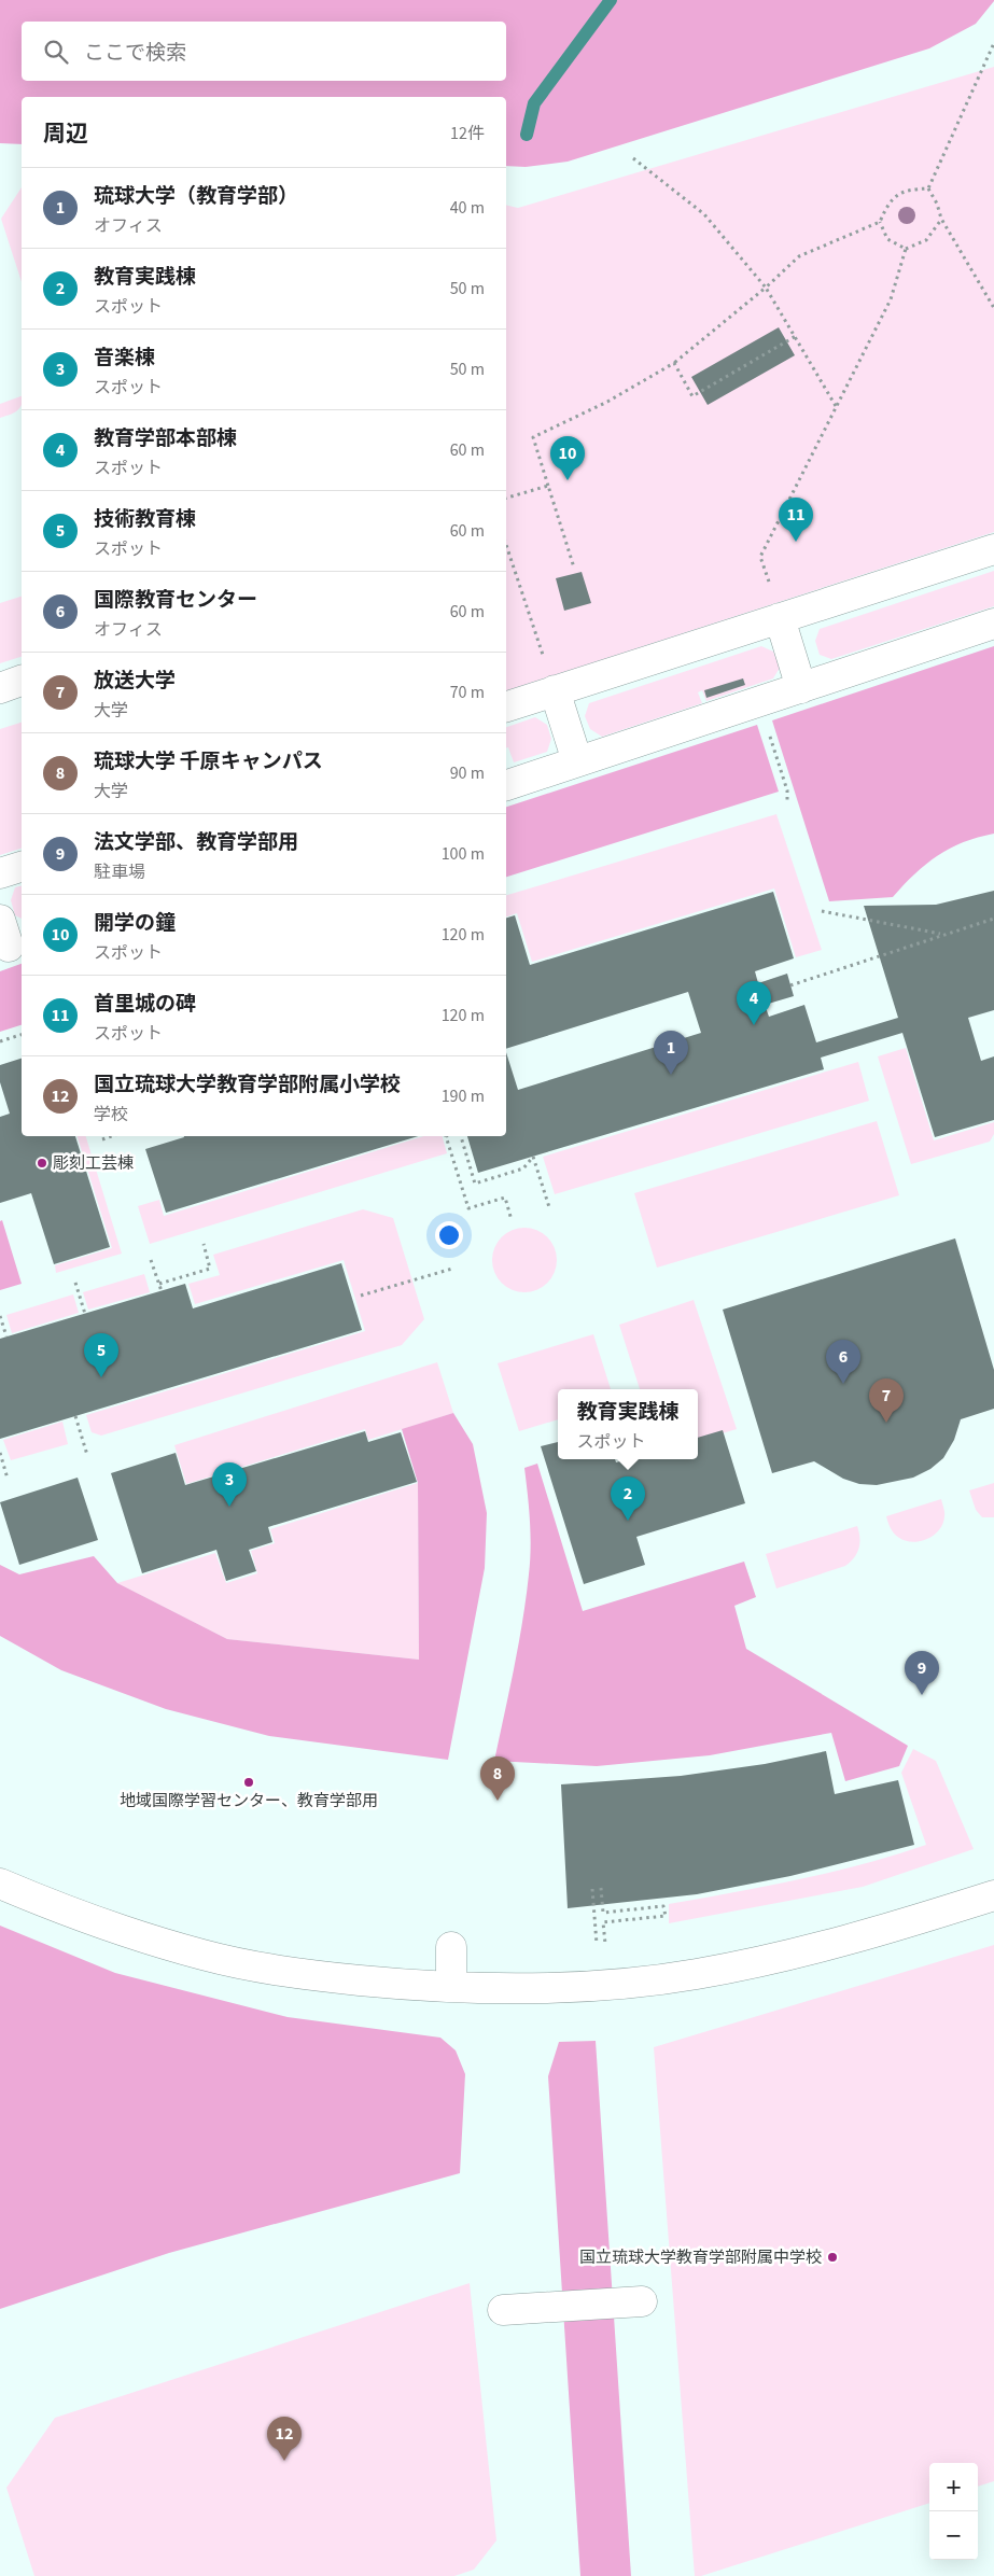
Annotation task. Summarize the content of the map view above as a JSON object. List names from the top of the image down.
{
  "places": ["彫刻工芸棟", "地域国際学習センター、教育学部用", "国立琉球大学教育学部附属中学校"],
  "page": {
    "search": "ここで検索",
    "heading": ["周辺", "12件"],
    "list": [
      {
        "mark": "1",
        "name": "琉球大学（教育学部）",
        "note": "オフィス",
        "value": "40 m"
      },
      {
        "mark": "2",
        "name": "教育実践棟",
        "note": "スポット",
        "value": "50 m"
      },
      {
        "mark": "3",
        "name": "音楽棟",
        "note": "スポット",
        "value": "50 m"
      },
      {
        "mark": "4",
        "name": "教育学部本部棟",
        "note": "スポット",
        "value": "60 m"
      },
      {
        "mark": "5",
        "name": "技術教育棟",
        "note": "スポット",
        "value": "60 m"
      },
      {
        "mark": "6",
        "name": "国際教育センター",
        "note": "オフィス",
        "value": "60 m"
      },
      {
        "mark": "7",
        "name": "放送大学",
        "note": "大学",
        "value": "70 m"
      },
      {
        "mark": "8",
        "name": "琉球大学 千原キャンパス",
        "note": "大学",
        "value": "90 m"
      },
      {
        "mark": "9",
        "name": "法文学部、教育学部用",
        "note": "駐車場",
        "value": "100 m"
      },
      {
        "mark": "10",
        "name": "開学の鐘",
        "note": "スポット",
        "value": "120 m"
      },
      {
        "mark": "11",
        "name": "首里城の碑",
        "note": "スポット",
        "value": "120 m"
      },
      {
        "mark": "12",
        "name": "国立琉球大学教育学部附属小学校",
        "note": "学校",
        "value": "190 m"
      }
    ],
    "pins": [
      "10",
      "11",
      "4",
      "1",
      "5",
      "6",
      "7",
      "3",
      "2",
      "9",
      "8",
      "12"
    ],
    "popup": ["教育実践棟", "スポット"],
    "map_buttons": ["+", "−"]
  }
}
